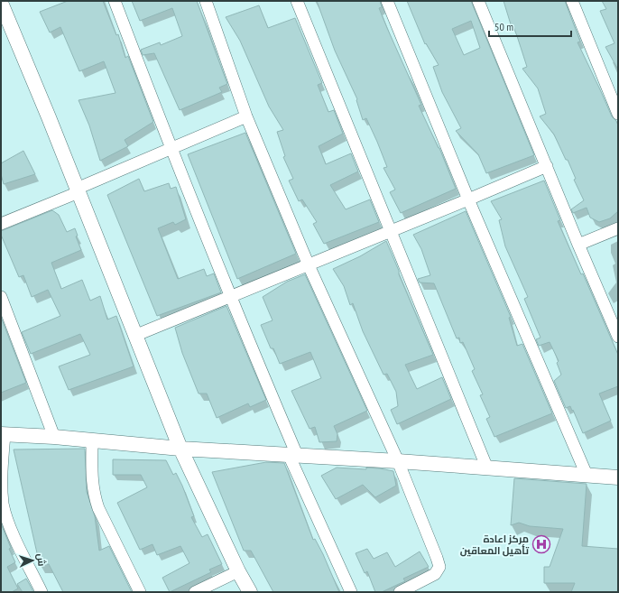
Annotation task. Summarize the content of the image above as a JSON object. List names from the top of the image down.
{
  "places": {
    "hospital": ["مركز اعادة تأهيل المعاقين"]
  },
  "scale_bar": "50 m",
  "north": "right"
}
